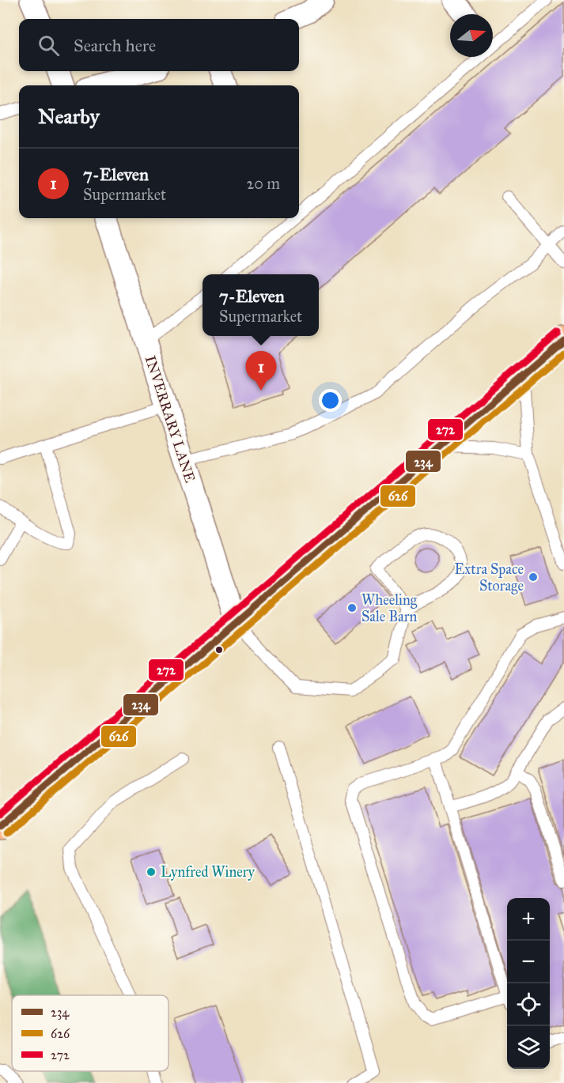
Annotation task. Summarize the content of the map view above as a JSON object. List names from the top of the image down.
{
  "streets": {
    "street": ["INVERRARY LANE"]
  },
  "places": ["Extra Space Storage", "Wheeling Sale Barn", "Lynfred Winery"],
  "lines": ["transit line 272", "transit line 234", "transit line 626"],
  "legend": ["234", "626", "272"],
  "north": "right",
  "page": {
    "search": "Search here",
    "heading": "Nearby",
    "list": [
      {
        "mark": "1",
        "name": "7-Eleven",
        "note": "Supermarket",
        "value": "20 m"
      }
    ],
    "popup": ["7-Eleven", "Supermarket"],
    "pins": "1",
    "map_buttons": ["+", "−"]
  }
}
